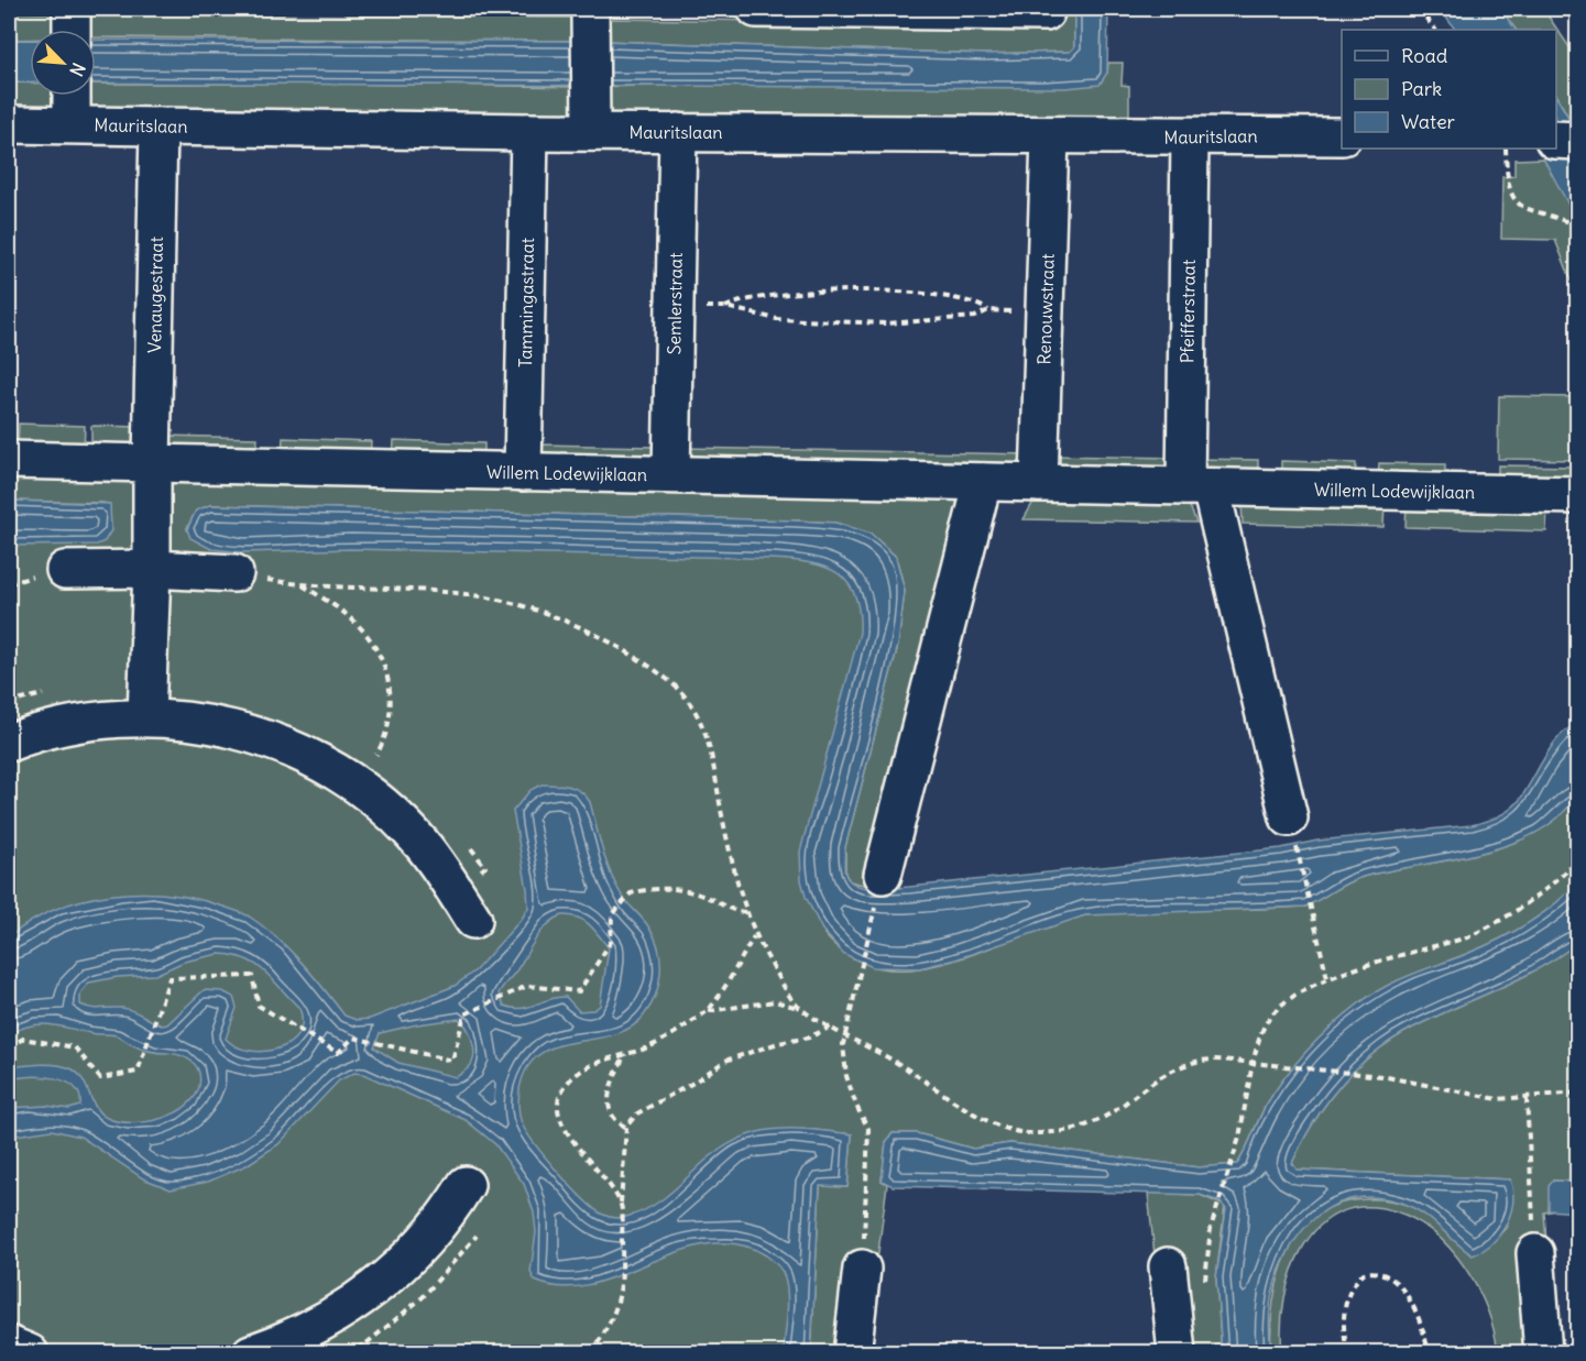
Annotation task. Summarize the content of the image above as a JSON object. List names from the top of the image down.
{
  "streets": {
    "street": [
      "Mauritslaan",
      "Venaugestraat",
      "Tammingastraat",
      "Semlerstraat",
      "Renouwstraat",
      "Pfeifferstraat",
      "Willem Lodewijklaan"
    ]
  },
  "crossings": [
    ["Mauritslaan", "Venaugestraat"],
    ["Mauritslaan", "Tammingastraat"],
    ["Mauritslaan", "Semlerstraat"],
    ["Mauritslaan", "Renouwstraat"],
    ["Mauritslaan", "Pfeifferstraat"],
    ["Venaugestraat", "Willem Lodewijklaan"],
    ["Tammingastraat", "Willem Lodewijklaan"],
    ["Semlerstraat", "Willem Lodewijklaan"],
    ["Renouwstraat", "Willem Lodewijklaan"],
    ["Pfeifferstraat", "Willem Lodewijklaan"]
  ],
  "legend": ["Road", "Park", "Water"],
  "north": "bottom right"
}
